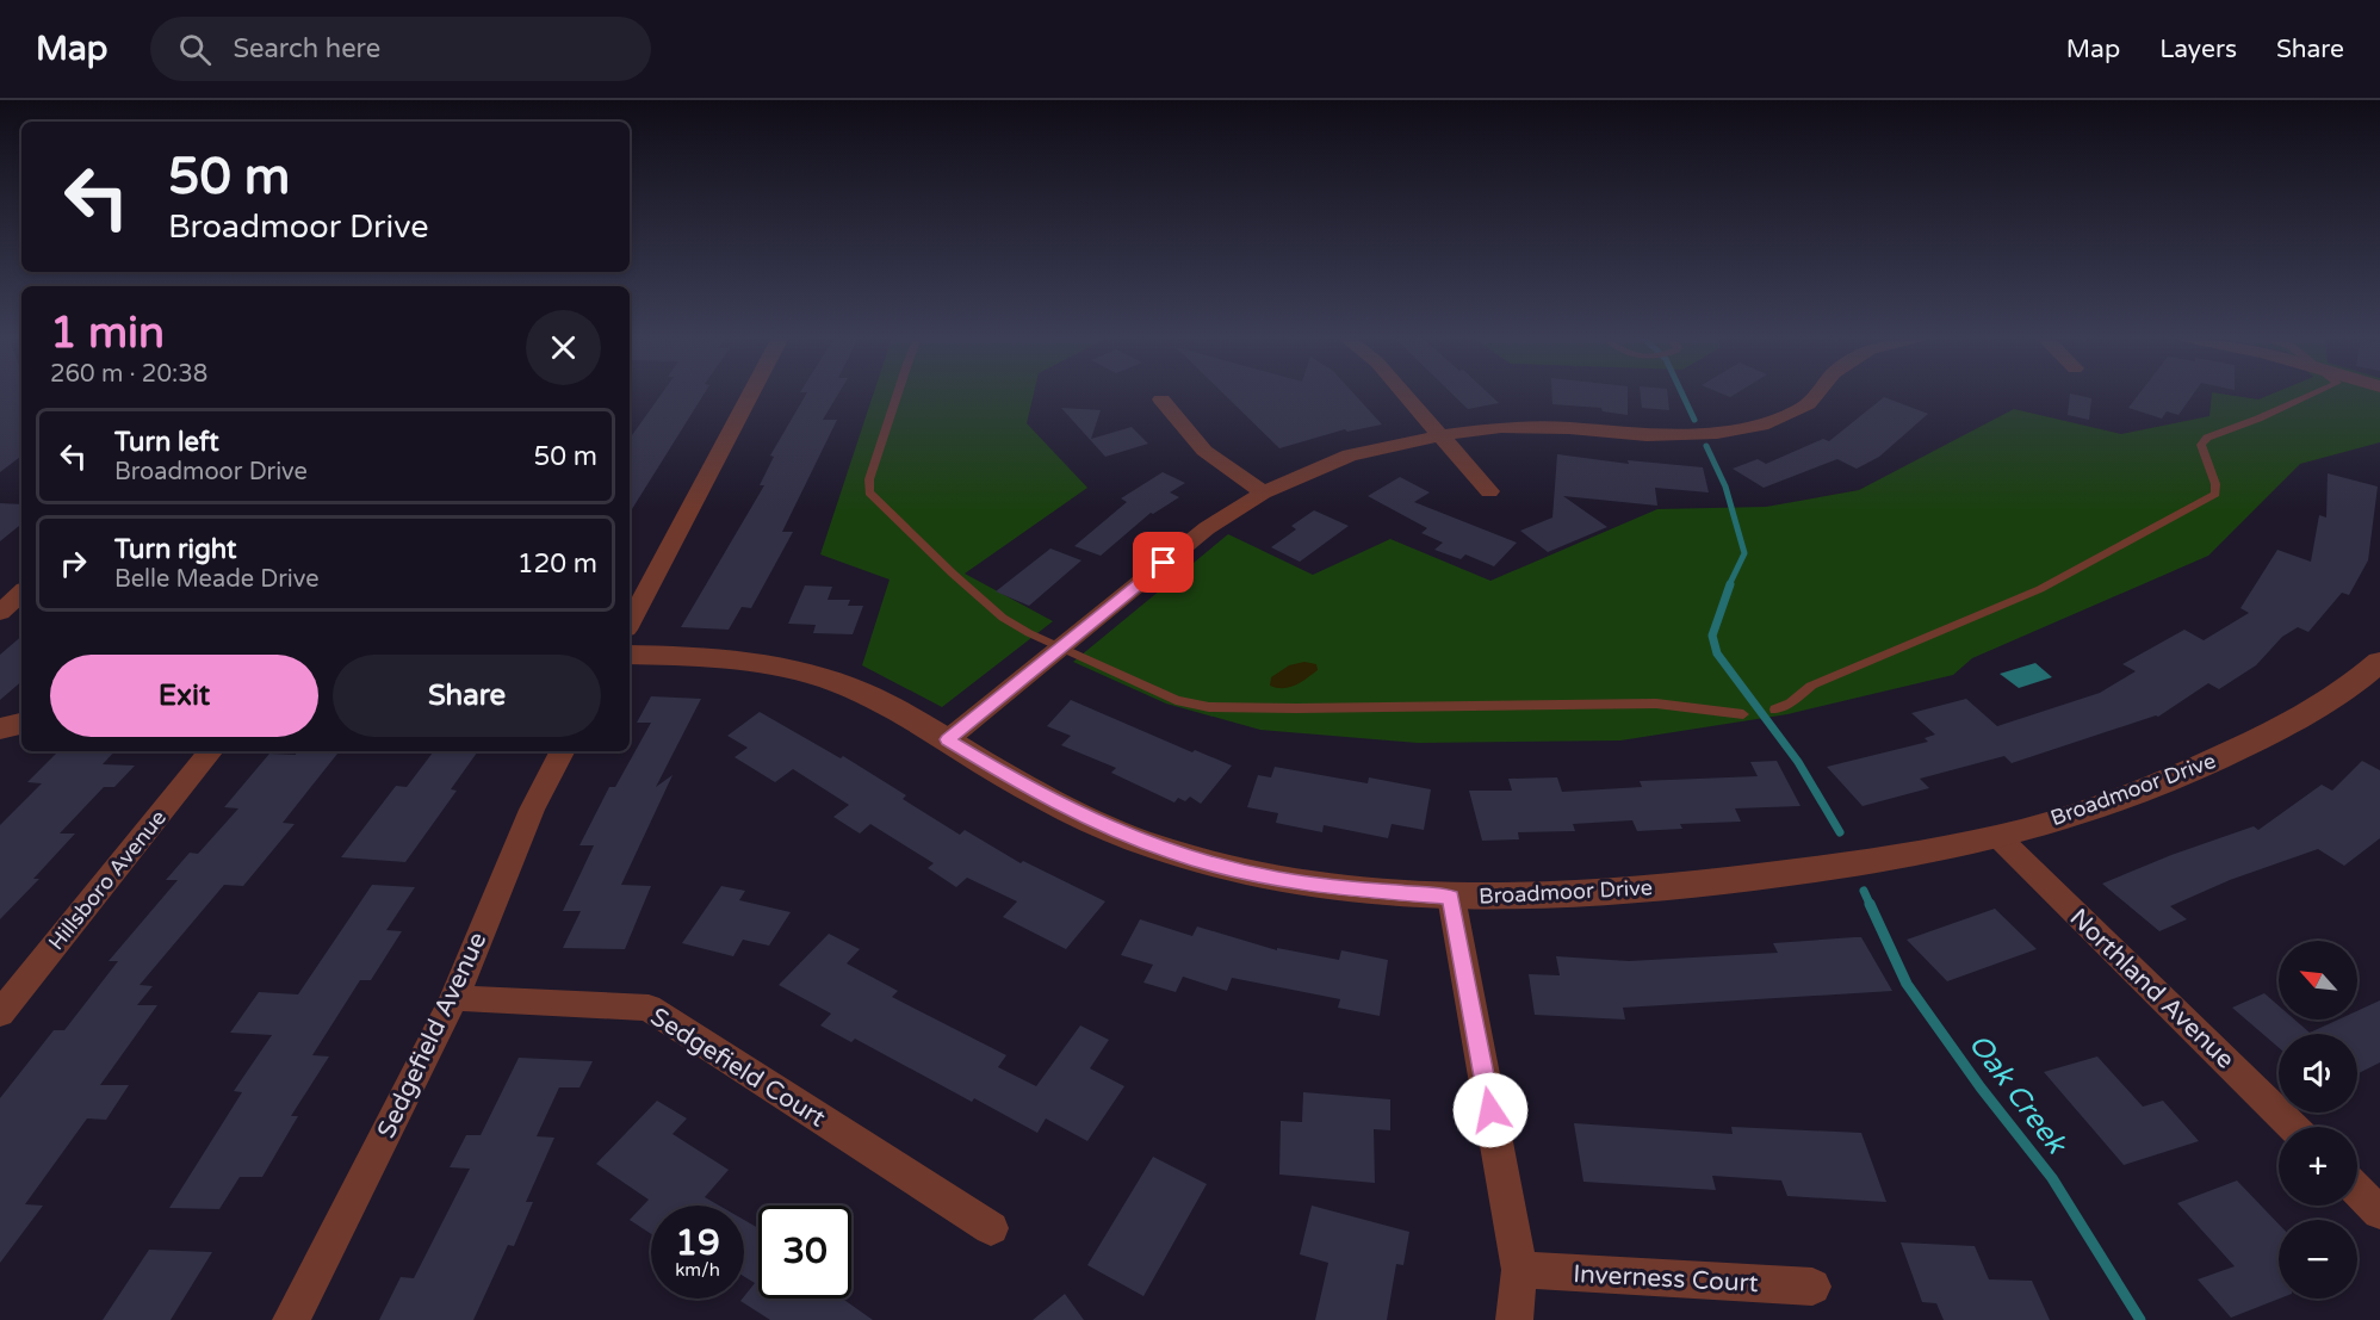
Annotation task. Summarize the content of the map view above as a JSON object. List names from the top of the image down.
{
  "streets": {
    "street": [
      "Broadmoor Drive",
      "Hillsboro Avenue",
      "Northland Avenue",
      "Sedgefield Avenue",
      "Sedgefield Court",
      "Inverness Court"
    ]
  },
  "crossings": [
    ["Broadmoor Drive", "Northland Avenue"],
    ["Sedgefield Avenue", "Sedgefield Court"]
  ],
  "water": ["Oak Creek"],
  "north": "top left",
  "page": {
    "header": "Map",
    "search": "Search here",
    "nav": ["Map", "Layers", "Share"],
    "turn": ["50 m", "Broadmoor Drive"],
    "heading": ["1 min", "260 m · 20:38"],
    "list": [
      {
        "name": "Turn left",
        "note": "Broadmoor Drive",
        "value": "50 m"
      },
      {
        "name": "Turn right",
        "note": "Belle Meade Drive",
        "value": "120 m"
      }
    ],
    "buttons": ["Exit", "Share"],
    "map_buttons": ["+", "−"],
    "speed": "19 km/h",
    "limit": "30"
  }
}
